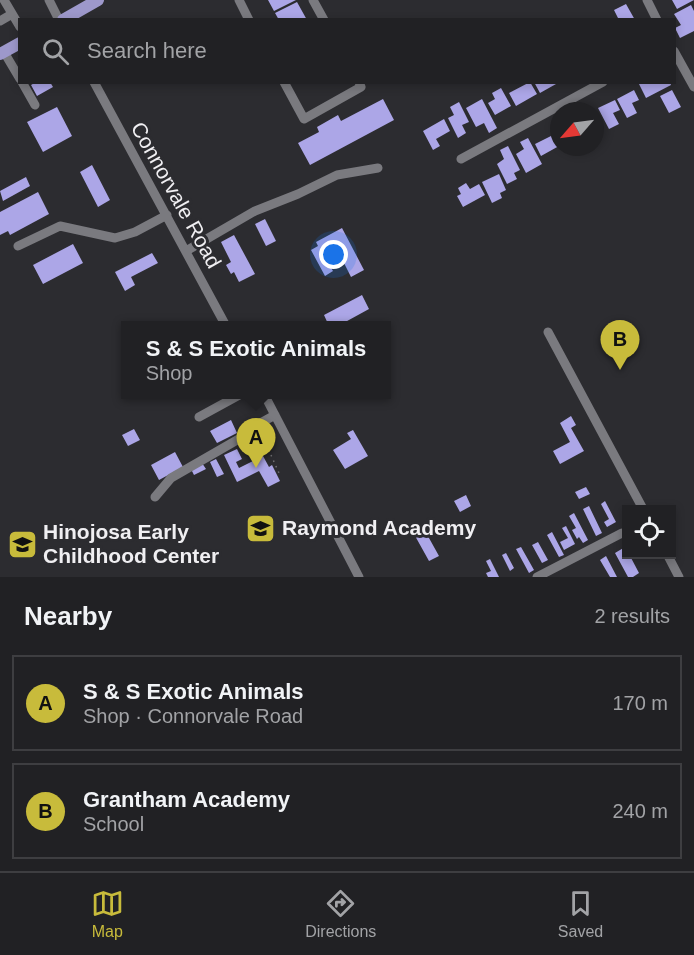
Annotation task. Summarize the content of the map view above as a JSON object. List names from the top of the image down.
{
  "streets": {
    "street": ["Connorvale Road"]
  },
  "places": {
    "school or university": ["Raymond Academy", "Hinojosa Early Childhood Center"]
  },
  "north": "bottom left",
  "page": {
    "search": "Search here",
    "pins": ["B", "A"],
    "popup": ["S & S Exotic Animals", "Shop"],
    "heading": ["Nearby", "2 results"],
    "list": [
      {
        "mark": "A",
        "name": "S & S Exotic Animals",
        "note": "Shop · Connorvale Road",
        "value": "170 m"
      },
      {
        "mark": "B",
        "name": "Grantham Academy",
        "note": "School",
        "value": "240 m"
      }
    ],
    "nav": ["Map", "Directions", "Saved"]
  }
}
